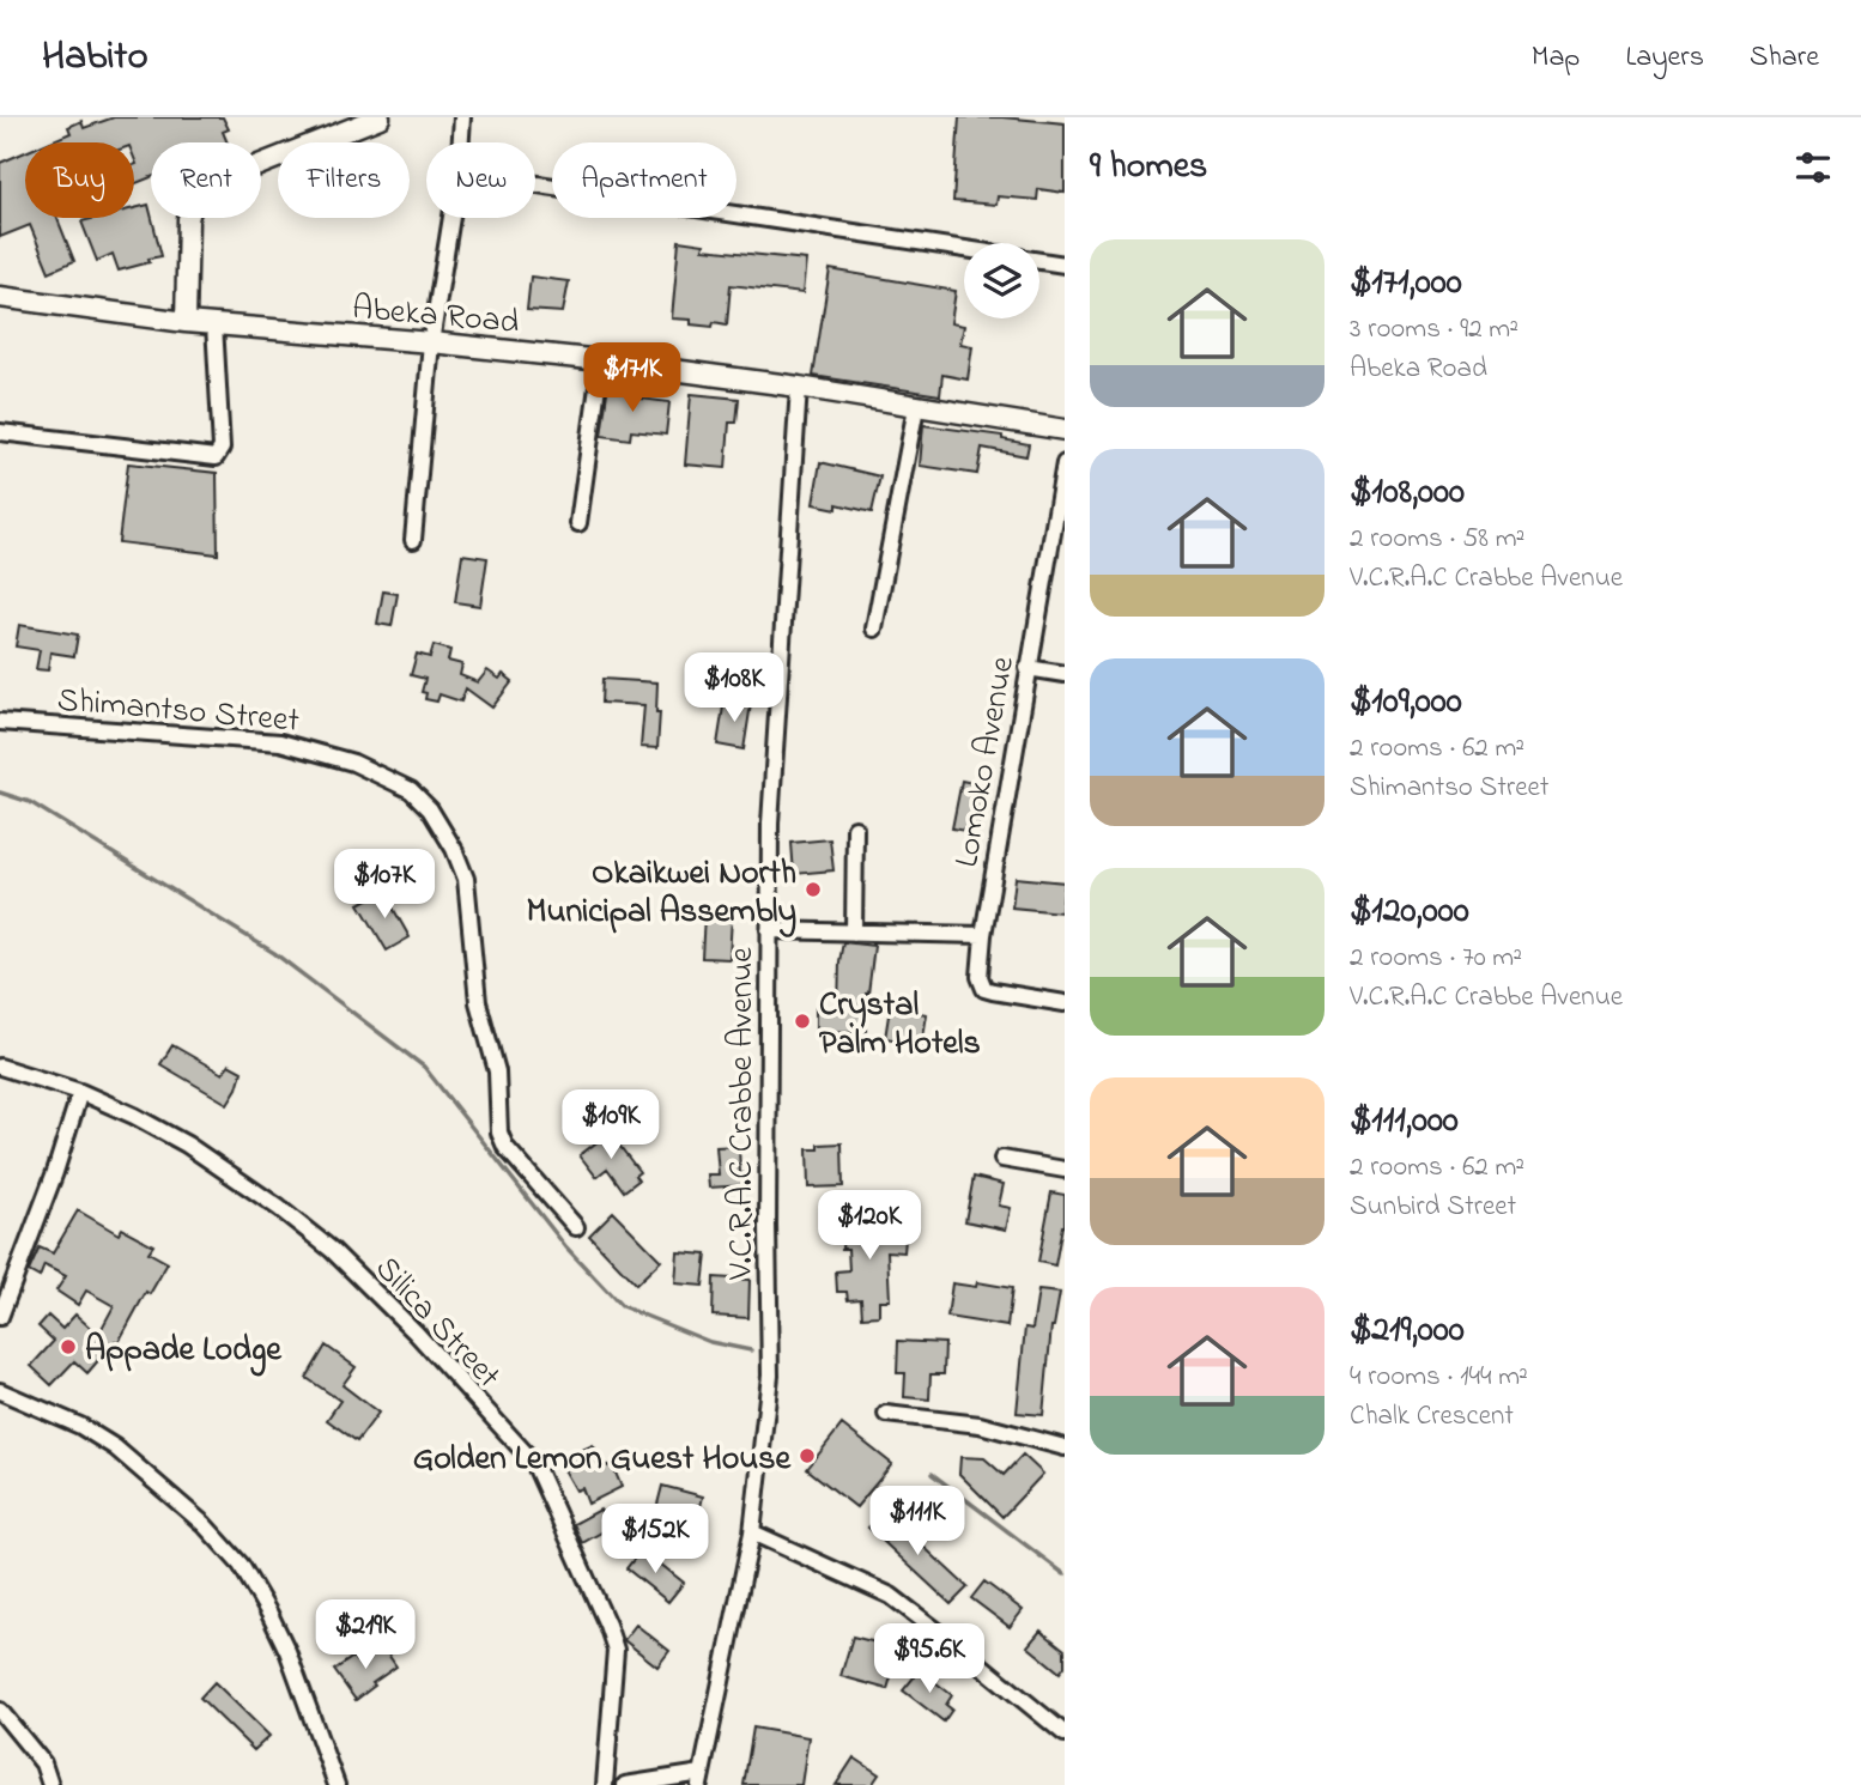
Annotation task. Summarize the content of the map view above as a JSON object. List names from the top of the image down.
{
  "streets": {
    "street": [
      "Abeka Road",
      "Shimantso Street",
      "Lomoko Avenue",
      "V.C.R.A.C Crabbe Avenue",
      "Silica Street"
    ]
  },
  "crossings": [
    ["Abeka Road", "V.C.R.A.C Crabbe Avenue"]
  ],
  "places": [
    "Okaikwei North Municipal Assembly",
    "Crystal Palm Hotels",
    "Appade Lodge",
    "Golden Lemon Guest House"
  ],
  "page": {
    "header": "Habito",
    "nav": ["Map", "Layers", "Share"],
    "heading": "9 homes",
    "chip": [
      "Buy",
      "Rent",
      "Filters",
      "New",
      "Apartment"
    ],
    "list": [
      {
        "name": "$171,000",
        "note": "3 rooms · 92 m² · Abeka Road"
      },
      {
        "name": "$108,000",
        "note": "2 rooms · 58 m² · V.C.R.A.C Crabbe Avenue"
      },
      {
        "name": "$109,000",
        "note": "2 rooms · 62 m² · Shimantso Street"
      },
      {
        "name": "$120,000",
        "note": "2 rooms · 70 m² · V.C.R.A.C Crabbe Avenue"
      },
      {
        "name": "$111,000",
        "note": "2 rooms · 62 m² · Sunbird Street"
      },
      {
        "name": "$219,000",
        "note": "4 rooms · 144 m² · Chalk Crescent"
      }
    ],
    "price": [
      "$171K",
      "$108K",
      "$107K",
      "$109K",
      "$120K",
      "$111K",
      "$152K",
      "$219K",
      "$95.6K"
    ]
  }
}
